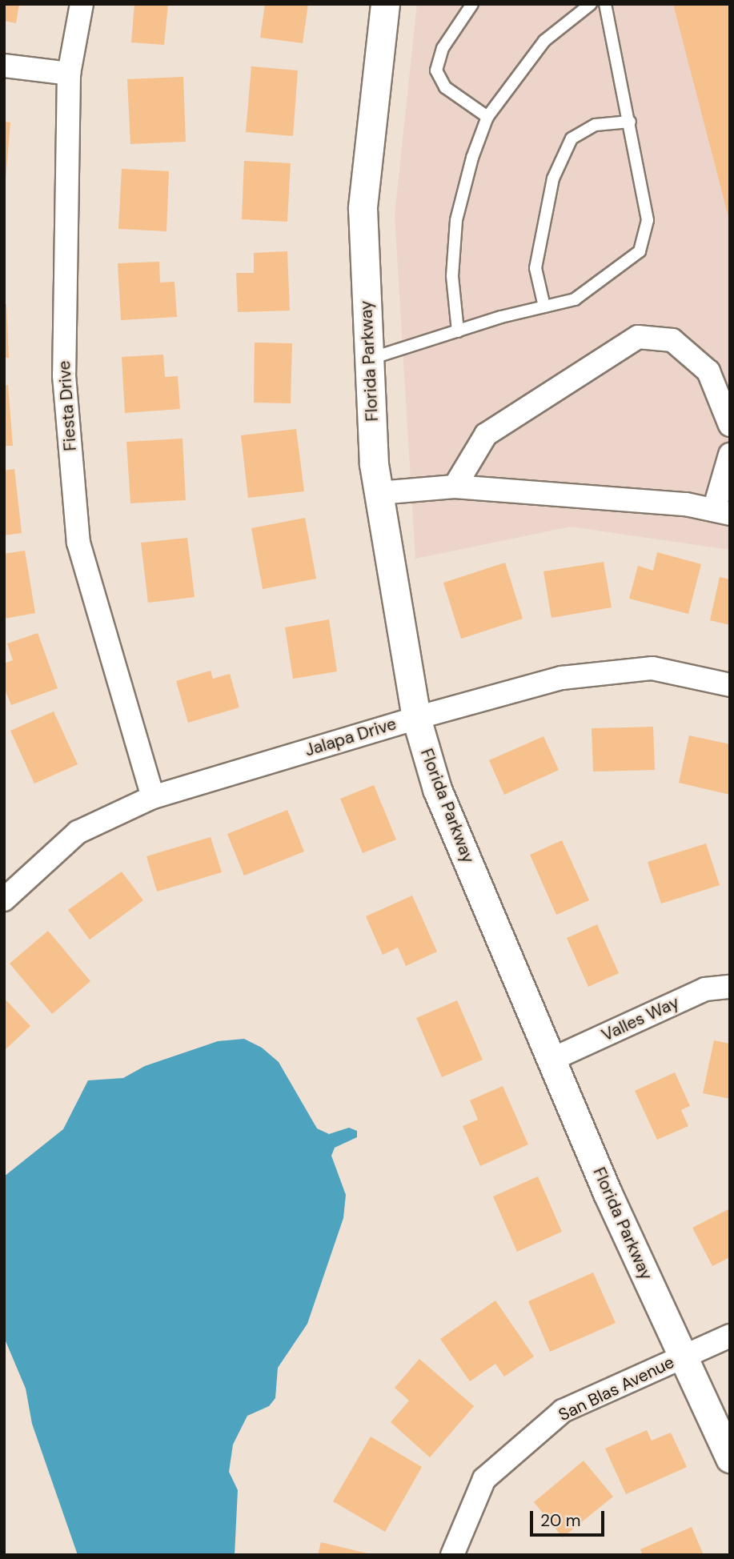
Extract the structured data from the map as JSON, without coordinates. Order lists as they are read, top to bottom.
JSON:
{
  "streets": {
    "street": [
      "Florida Parkway",
      "Fiesta Drive",
      "Jalapa Drive",
      "Valles Way",
      "San Blas Avenue"
    ]
  },
  "crossings": [
    ["Florida Parkway", "Jalapa Drive"],
    ["Florida Parkway", "Valles Way"],
    ["Florida Parkway", "San Blas Avenue"],
    ["Fiesta Drive", "Jalapa Drive"]
  ],
  "scale_bar": "20 m"
}
